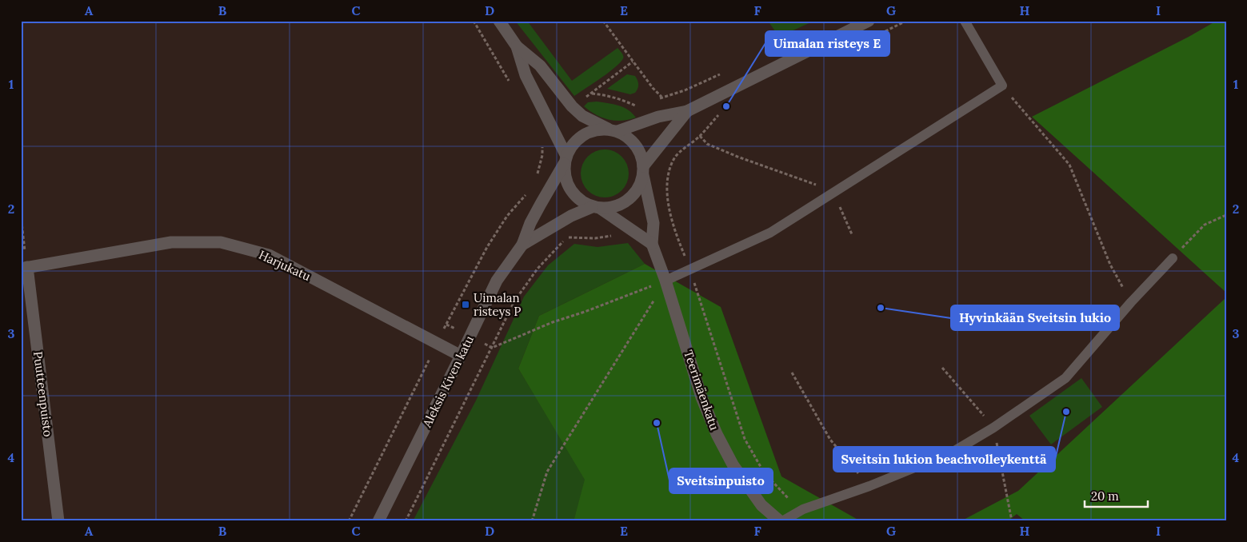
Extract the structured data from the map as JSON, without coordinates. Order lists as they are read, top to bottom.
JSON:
{
  "streets": {
    "street": [
      "Harjukatu",
      "Aleksis Kiven katu",
      "Teerimäenkatu",
      "Puutteenpuisto"
    ]
  },
  "crossings": [
    ["Harjukatu", "Aleksis Kiven katu"],
    ["Harjukatu", "Puutteenpuisto"],
    ["Aleksis Kiven katu", "Teerimäenkatu"]
  ],
  "places": {
    "other": [
      "Uimalan risteys E",
      "Hyvinkään Sveitsin lukio",
      "Sveitsin lukion beachvolleykenttä",
      "Sveitsinpuisto"
    ],
    "transit": ["Uimalan risteys P"]
  },
  "scale_bar": "20 m",
  "grid": {
    "columns": [
      "A",
      "B",
      "C",
      "D",
      "E",
      "F",
      "G",
      "H",
      "I"
    ],
    "rows": [
      "1",
      "2",
      "3",
      "4"
    ]
  }
}
